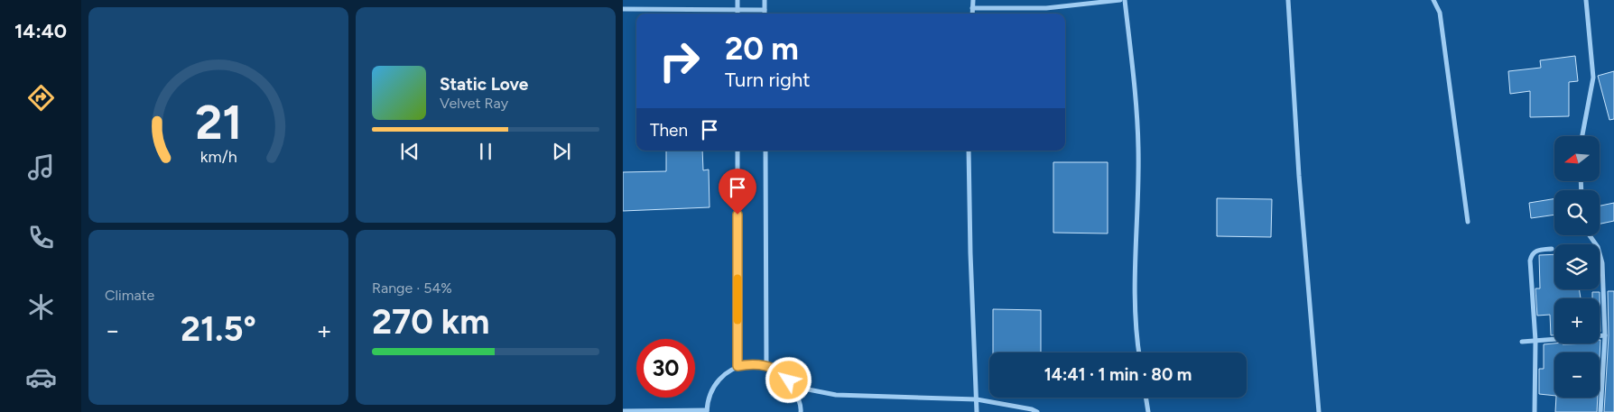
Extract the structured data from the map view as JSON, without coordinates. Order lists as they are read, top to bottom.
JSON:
{
  "north": "left",
  "page": {
    "tabs": "14:40",
    "turn": ["20 m", "Turn right"],
    "song": ["Static Love", "Velvet Ray"],
    "then": "Then",
    "map_buttons": ["+", "−"],
    "tile": [
      "Climate",
      ["Range · 54%", "270 km"]
    ],
    "heat": ["−", "21.5°", "+"],
    "limit": "30",
    "trip": "14:41 · 1 min · 80 m",
    "gauge": ["21", "km/h"]
  }
}
